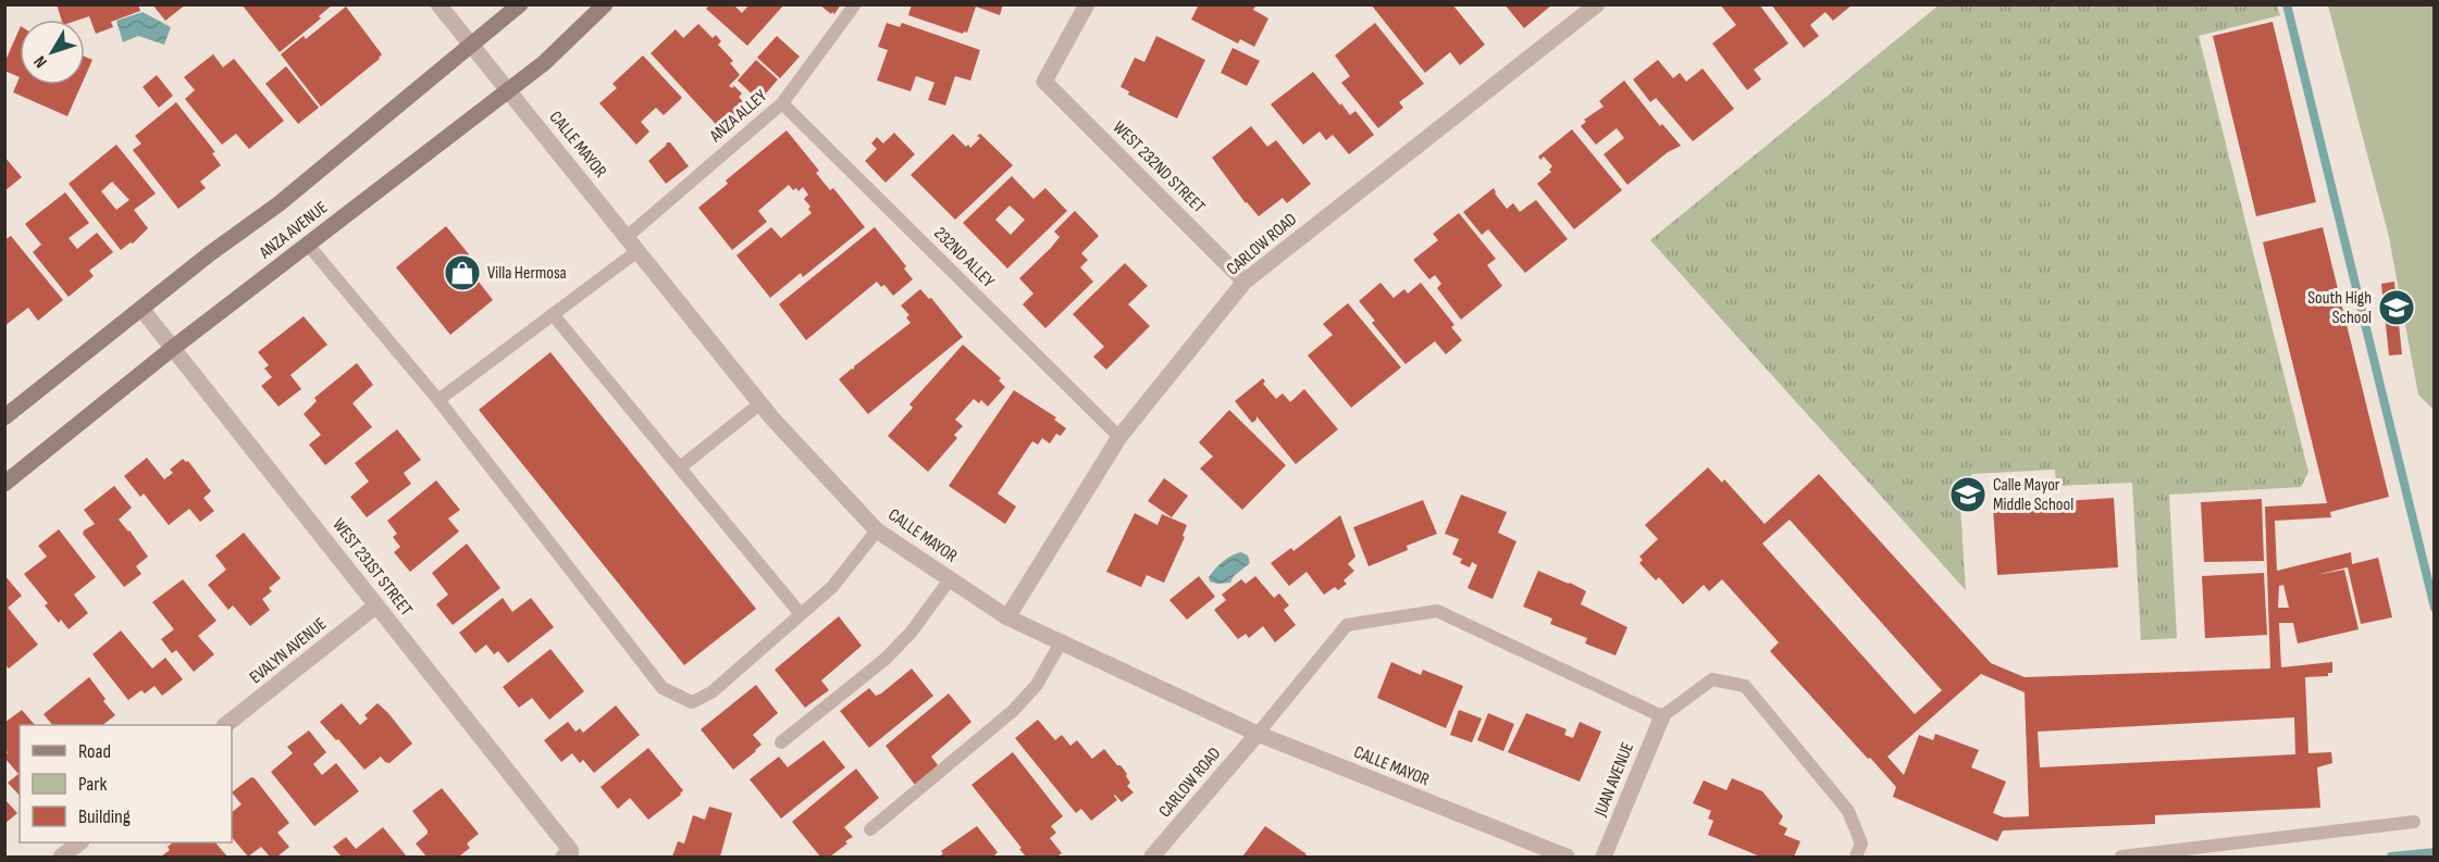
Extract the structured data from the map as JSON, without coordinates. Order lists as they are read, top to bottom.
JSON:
{
  "streets": {
    "main road": ["ANZA AVENUE"],
    "street": [
      "CALLE MAYOR",
      "WEST 232ND STREET",
      "CARLOW ROAD",
      "WEST 231ST STREET",
      "EVALYN AVENUE",
      "JUAN AVENUE"
    ],
    "lane": ["ANZA ALLEY", "232ND ALLEY"]
  },
  "crossings": [
    ["ANZA ALLEY", "CALLE MAYOR"],
    ["ANZA ALLEY", "232ND ALLEY"],
    ["CALLE MAYOR", "ANZA AVENUE"],
    ["CALLE MAYOR", "CARLOW ROAD"],
    ["WEST 232ND STREET", "CARLOW ROAD"],
    ["ANZA AVENUE", "WEST 231ST STREET"],
    ["CARLOW ROAD", "232ND ALLEY"],
    ["WEST 231ST STREET", "EVALYN AVENUE"]
  ],
  "places": {
    "shop": ["Villa Hermosa"],
    "school or university": ["South High School", "Calle Mayor Middle School"]
  },
  "legend": ["Road", "Park", "Building"],
  "north": "bottom left"
}
